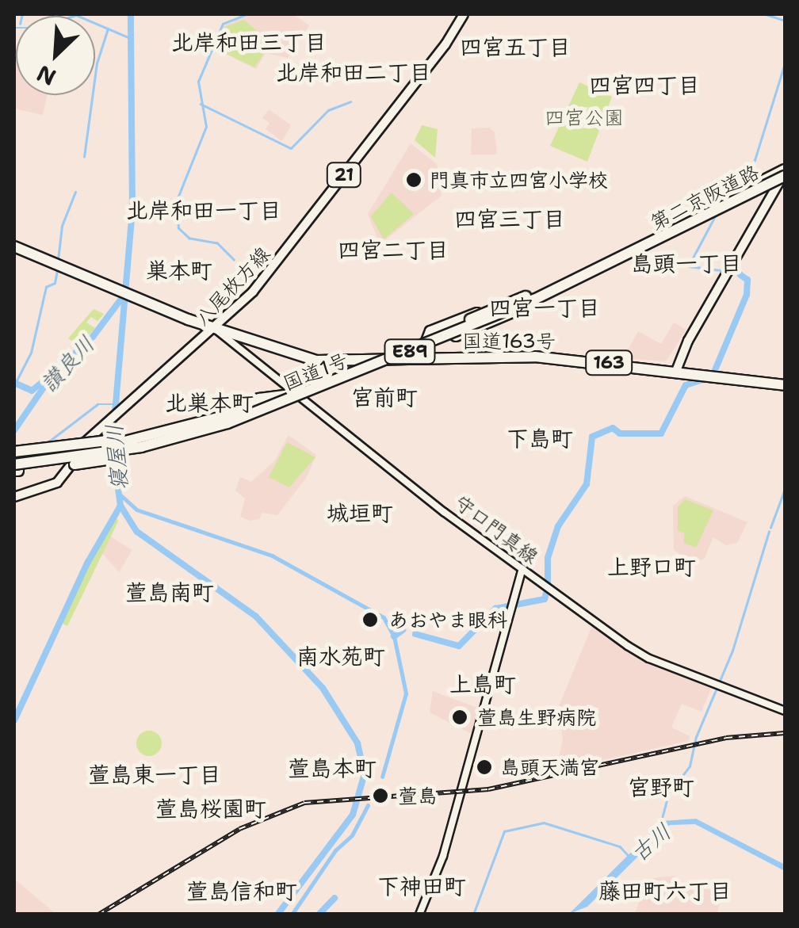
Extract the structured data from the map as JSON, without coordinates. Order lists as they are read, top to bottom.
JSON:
{
  "streets": {
    "highway": [
      "第二京阪道路",
      "国道163号",
      "E89",
      "163",
      "国道1号"
    ],
    "main road": ["21", "八尾枚方線", "守口門真線"]
  },
  "crossings": [
    ["第二京阪道路", "国道1号"],
    ["八尾枚方線", "国道163号"],
    ["八尾枚方線", "国道1号"],
    ["国道163号", "守口門真線"]
  ],
  "districts": [
    "北岸和田三丁目",
    "四宮五丁目",
    "北岸和田二丁目",
    "四宮四丁目",
    "北岸和田一丁目",
    "四宮三丁目",
    "四宮二丁目",
    "島頭一丁目",
    "巣本町",
    "四宮一丁目",
    "宮前町",
    "北巣本町",
    "下島町",
    "城垣町",
    "上野口町",
    "萱島南町",
    "南水苑町",
    "上島町",
    "萱島本町",
    "萱島東一丁目",
    "宮野町",
    "萱島桜園町",
    "下神田町",
    "萱島信和町",
    "藤田町六丁目"
  ],
  "water": ["讃良川", "寝屋川", "古川"],
  "parks": ["四宮公園"],
  "places": [
    "門真市立四宮小学校",
    "あおやま眼科",
    "萱島生野病院",
    "島頭天満宮",
    "萱島"
  ],
  "north": "bottom left"
}
